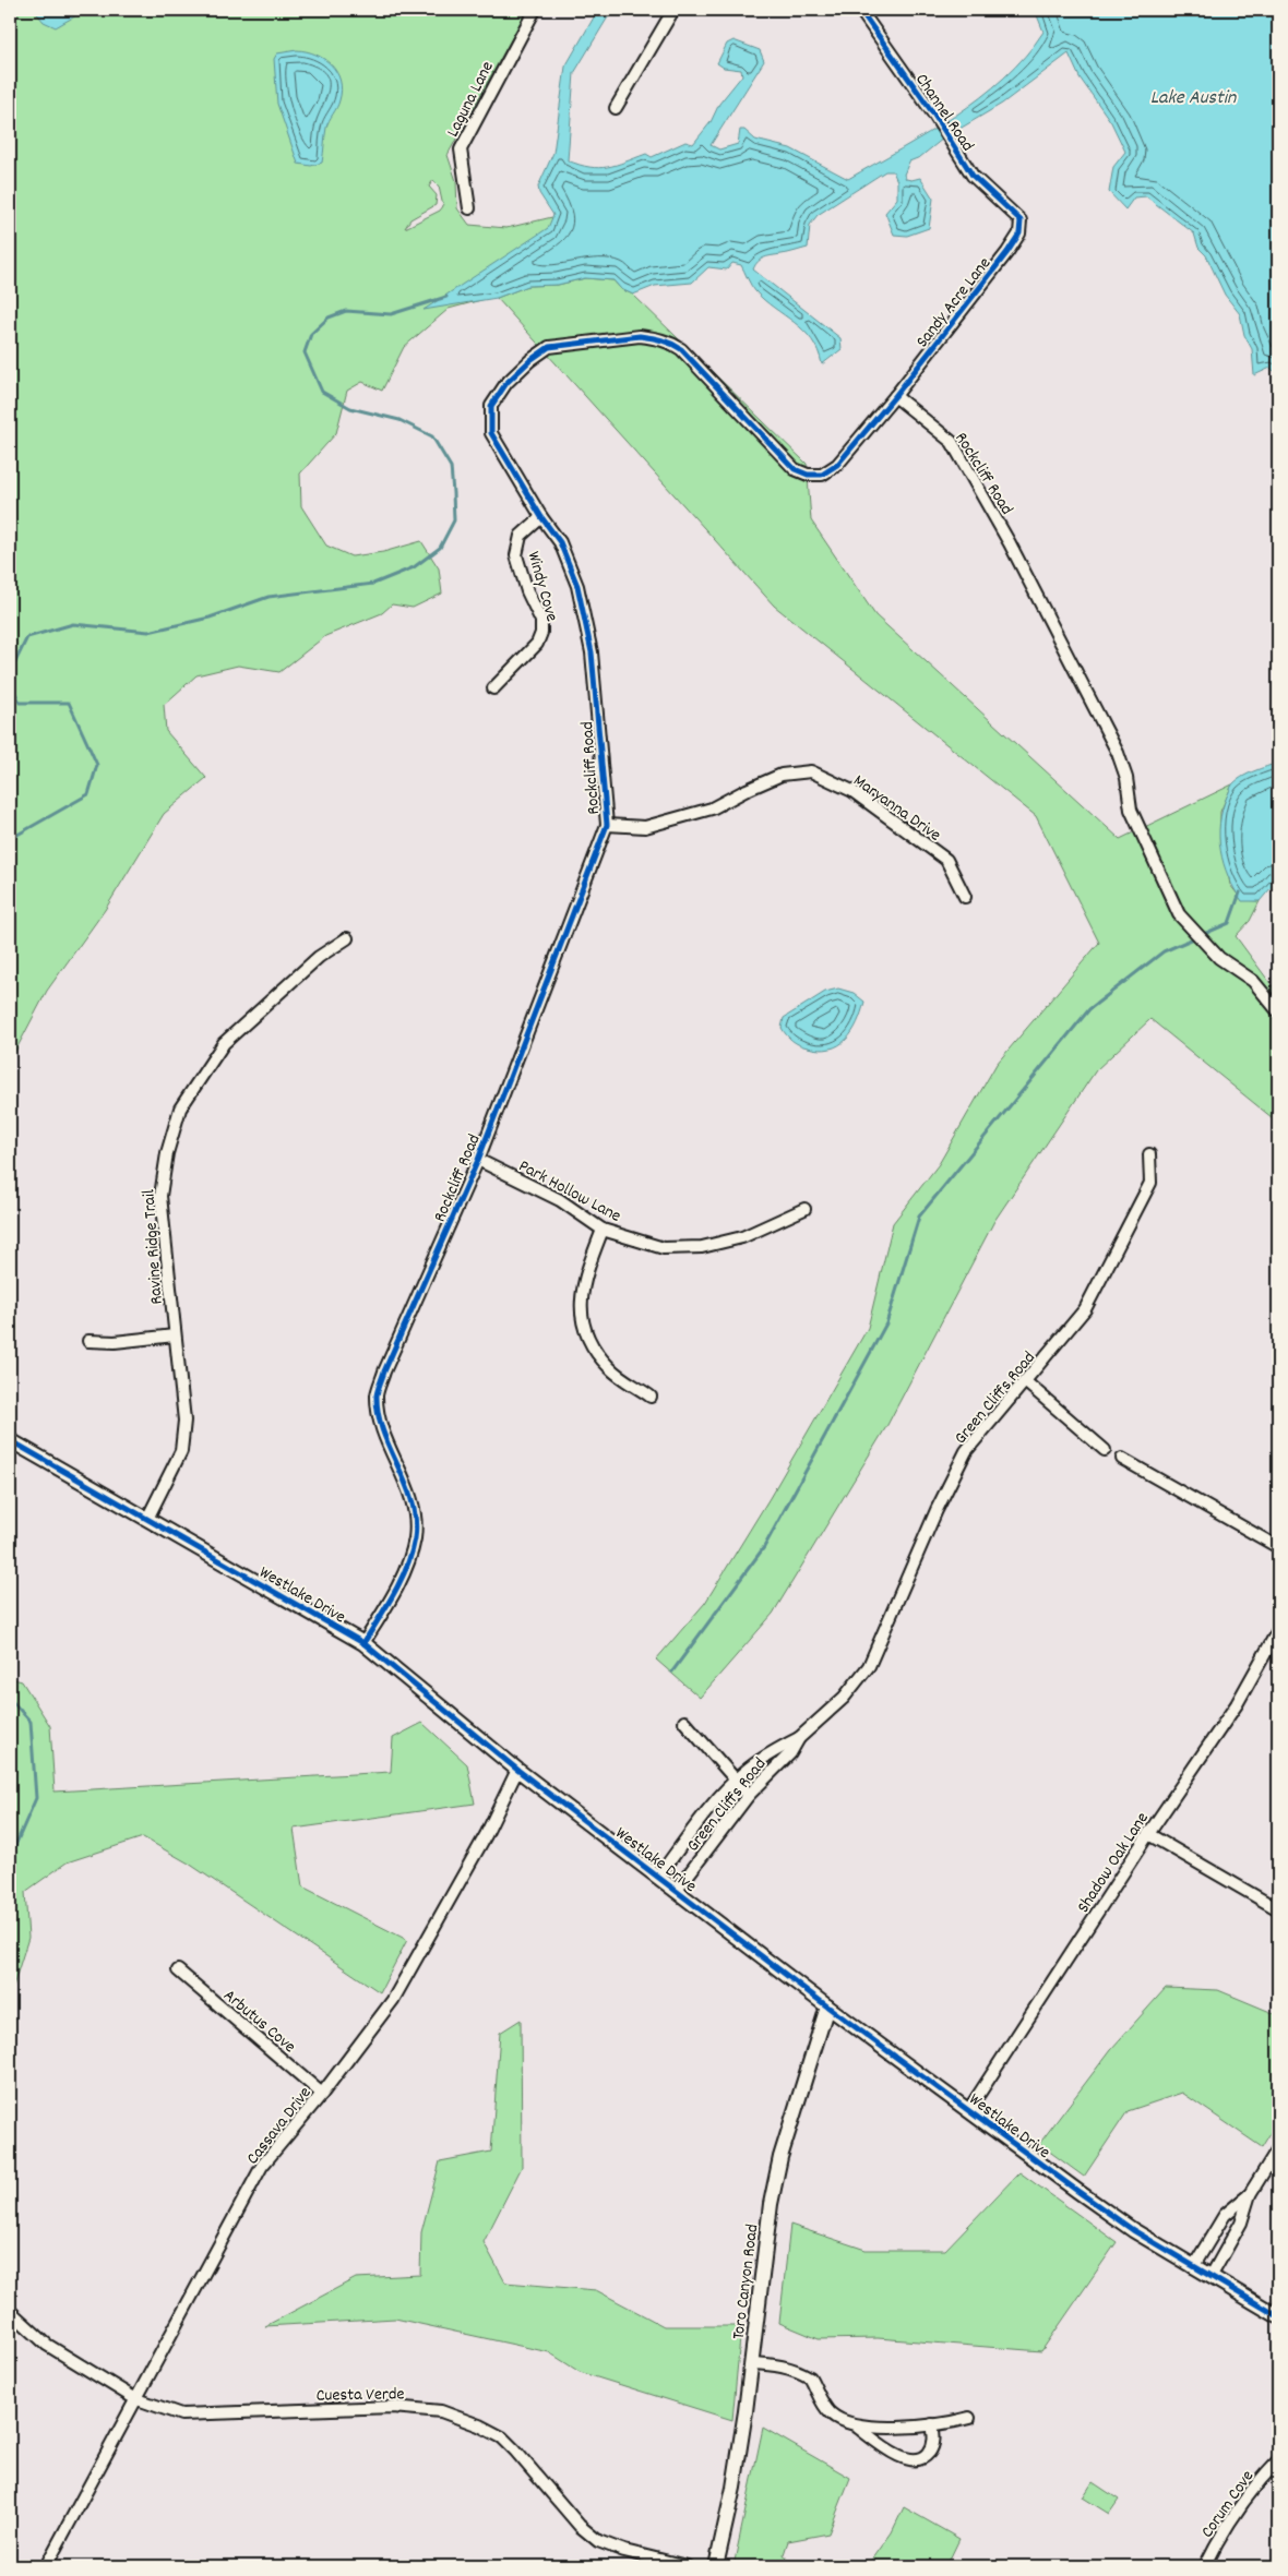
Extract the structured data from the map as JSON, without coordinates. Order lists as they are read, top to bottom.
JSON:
{
  "streets": {
    "street": [
      "Laguna Lane",
      "Channel Road",
      "Sandy Acre Lane",
      "Rockcliff Road",
      "Windy Cove",
      "Maryanna Drive",
      "Park Hollow Lane",
      "Ravine Ridge Trail",
      "Green Cliffs Road",
      "Westlake Drive",
      "Shadow Oak Lane",
      "Arbutus Cove",
      "Cassava Drive",
      "Toro Canyon Road",
      "Cuesta Verde",
      "Corum Cove"
    ]
  },
  "crossings": [
    ["Channel Road", "Sandy Acre Lane"],
    ["Sandy Acre Lane", "Rockcliff Road"],
    ["Rockcliff Road", "Windy Cove"],
    ["Rockcliff Road", "Maryanna Drive"],
    ["Rockcliff Road", "Park Hollow Lane"],
    ["Rockcliff Road", "Westlake Drive"],
    ["Ravine Ridge Trail", "Westlake Drive"],
    ["Green Cliffs Road", "Westlake Drive"],
    ["Westlake Drive", "Shadow Oak Lane"],
    ["Westlake Drive", "Cassava Drive"],
    ["Westlake Drive", "Toro Canyon Road"],
    ["Arbutus Cove", "Cassava Drive"],
    ["Cassava Drive", "Cuesta Verde"]
  ],
  "water": ["Lake Austin"]
}
